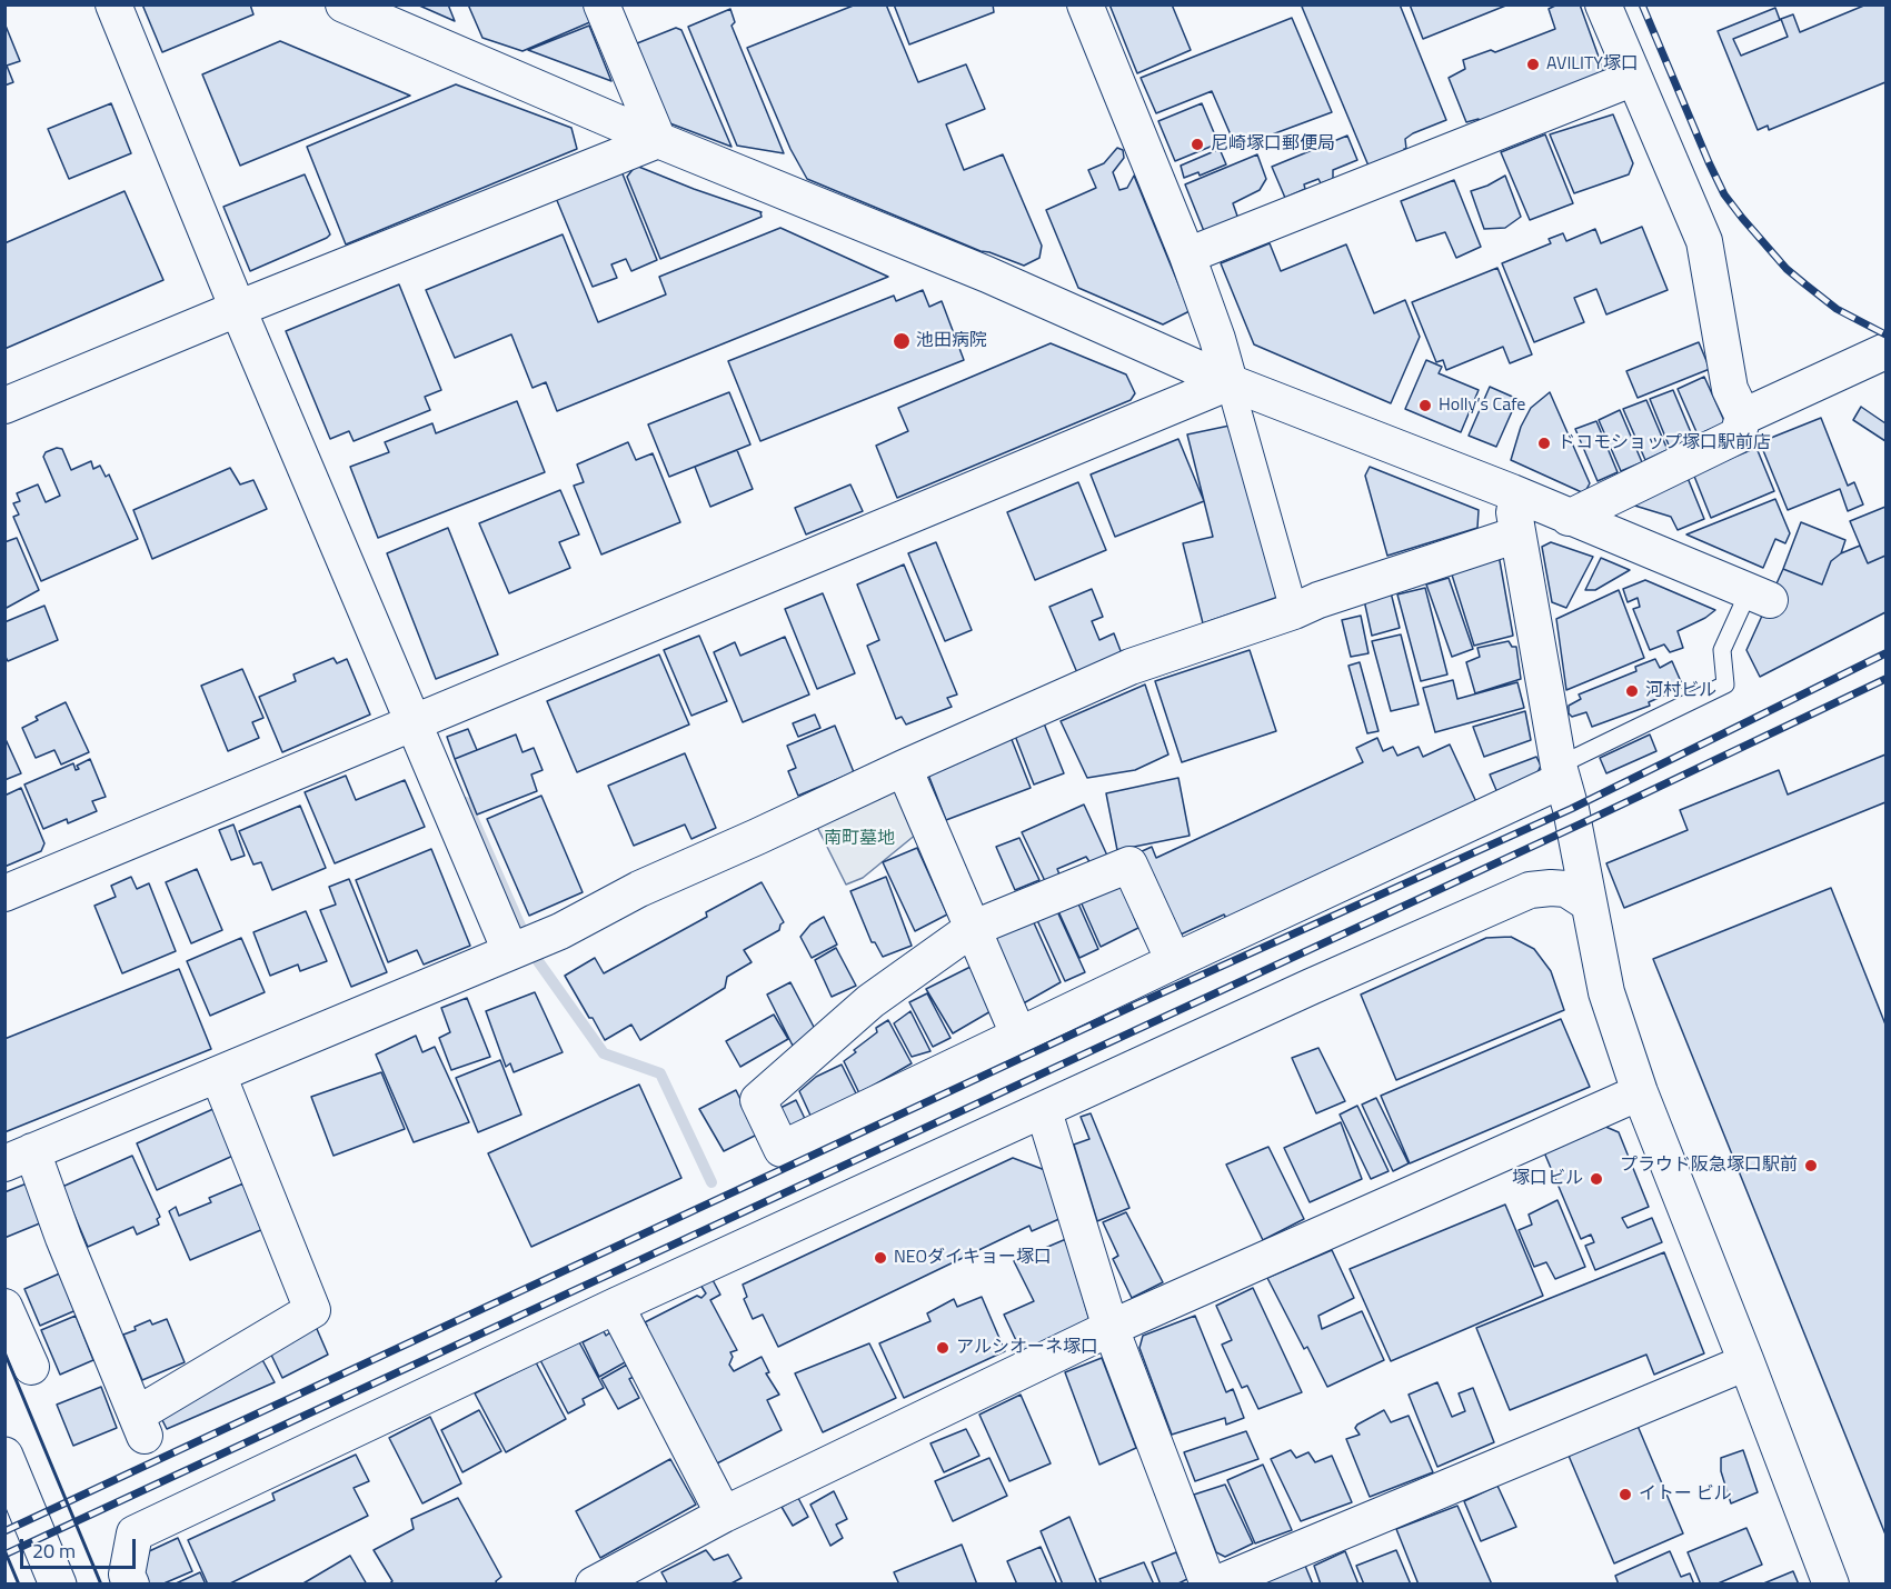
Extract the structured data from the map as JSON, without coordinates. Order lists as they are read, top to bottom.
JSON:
{
  "parks": ["南町墓地"],
  "places": [
    "AVILITY塚口",
    "尼崎塚口郵便局",
    "池田病院",
    "Holly’s Cafe",
    "ドコモショップ塚口駅前店",
    "河村ビル",
    "プラウド阪急塚口駅前",
    "塚口ビル",
    "NEOダイキョー塚口",
    "アルシオーネ塚口",
    "イトー ビル"
  ],
  "scale_bar": "20 m"
}
